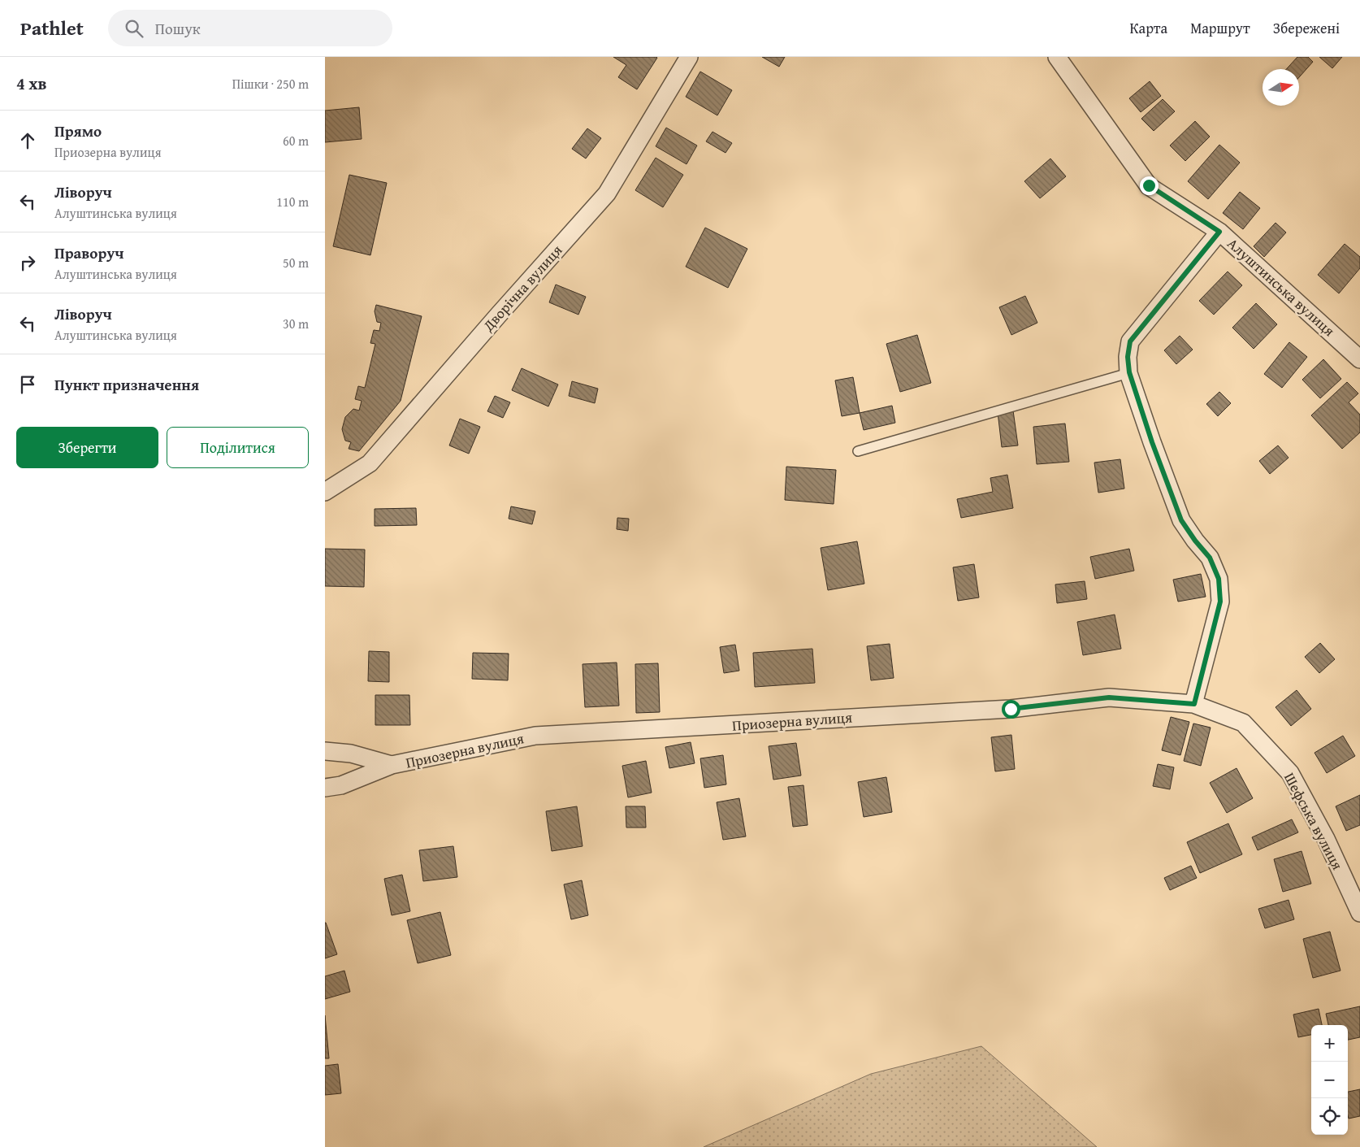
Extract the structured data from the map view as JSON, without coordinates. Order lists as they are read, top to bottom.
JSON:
{
  "streets": {
    "street": [
      "Алуштинська вулиця",
      "Дворічна вулиця",
      "Приозерна вулиця",
      "Шефська вулиця"
    ]
  },
  "crossings": [
    ["Алуштинська вулиця", "Приозерна вулиця"],
    ["Алуштинська вулиця", "Шефська вулиця"],
    ["Приозерна вулиця", "Шефська вулиця"]
  ],
  "north": "right",
  "page": {
    "header": "Pathlet",
    "search": "Пошук",
    "nav": ["Карта", "Маршрут", "Збережені"],
    "heading": ["4 хв", "Пішки · 250 m"],
    "list": [
      ["Прямо", "Приозерна вулиця", "60 m"],
      ["Ліворуч", "Алуштинська вулиця", "110 m"],
      ["Праворуч", "Алуштинська вулиця", "50 m"],
      ["Ліворуч", "Алуштинська вулиця", "30 m"],
      "Пункт призначення"
    ],
    "buttons": ["Зберегти", "Поділитися"],
    "map_buttons": ["+", "−"]
  }
}
